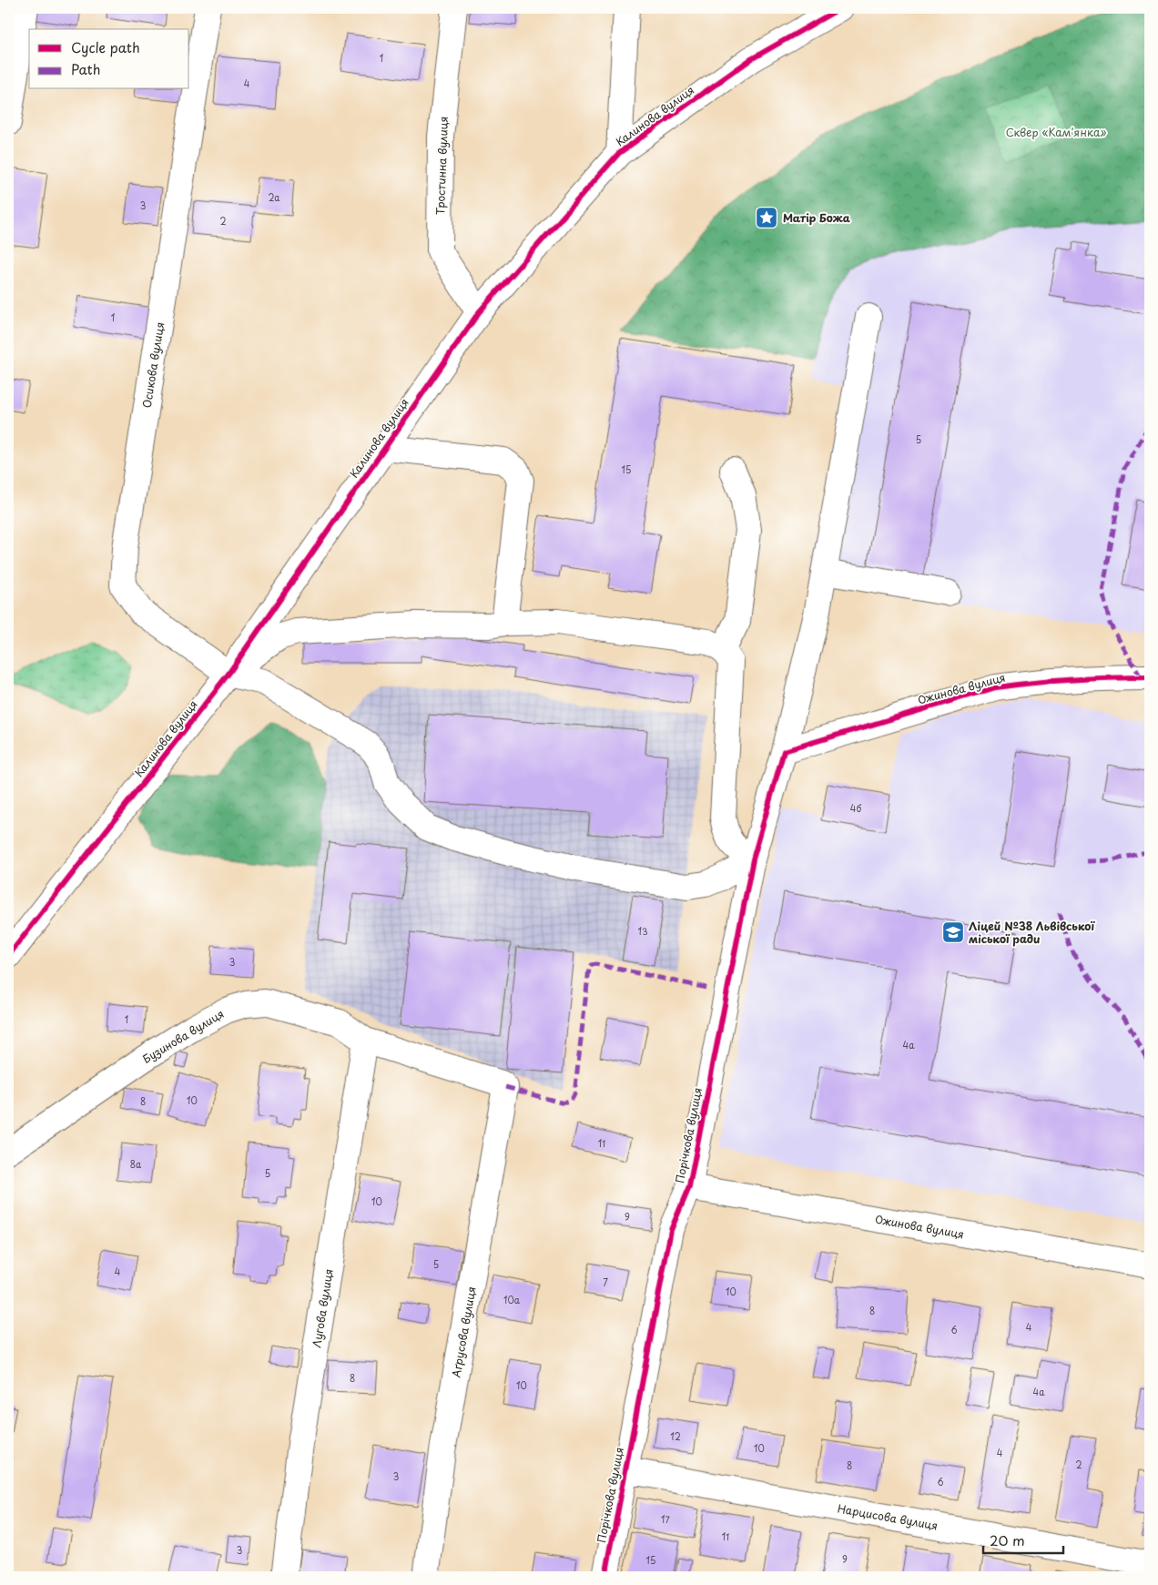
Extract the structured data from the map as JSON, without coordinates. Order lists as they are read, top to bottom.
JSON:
{
  "streets": {
    "street": [
      "Калинова вулиця",
      "Тростинна вулиця",
      "Осикова вулиця",
      "Ожинова вулиця",
      "Бузинова вулиця",
      "Порічкова вулиця",
      "Лугова вулиця",
      "Аґрусова вулиця",
      "Нарцисова вулиця"
    ]
  },
  "crossings": [
    ["Калинова вулиця", "Тростинна вулиця"],
    ["Калинова вулиця", "Осикова вулиця"],
    ["Ожинова вулиця", "Порічкова вулиця"],
    ["Бузинова вулиця", "Лугова вулиця"],
    ["Бузинова вулиця", "Аґрусова вулиця"],
    ["Порічкова вулиця", "Нарцисова вулиця"]
  ],
  "parks": ["Сквер «Кам'янка»"],
  "places": {
    "place": ["Матір Божа"],
    "school or university": ["Ліцей №38 Львівської міської ради"]
  },
  "house_numbers": [
    "1",
    "4",
    "2а",
    "3",
    "2",
    "1",
    "5",
    "15",
    "4б",
    "13",
    "3",
    "1",
    "4а",
    "10",
    "8",
    "11",
    "8а",
    "5",
    "10",
    "9",
    "5",
    "4",
    "7",
    "10",
    "10а",
    "8",
    "4",
    "6",
    "8",
    "10",
    "4а",
    "12",
    "10",
    "4",
    "2",
    "8",
    "3",
    "6",
    "17",
    "11",
    "3",
    "9",
    "15"
  ],
  "legend": ["Cycle path", "Path"],
  "scale_bar": "20 m"
}
